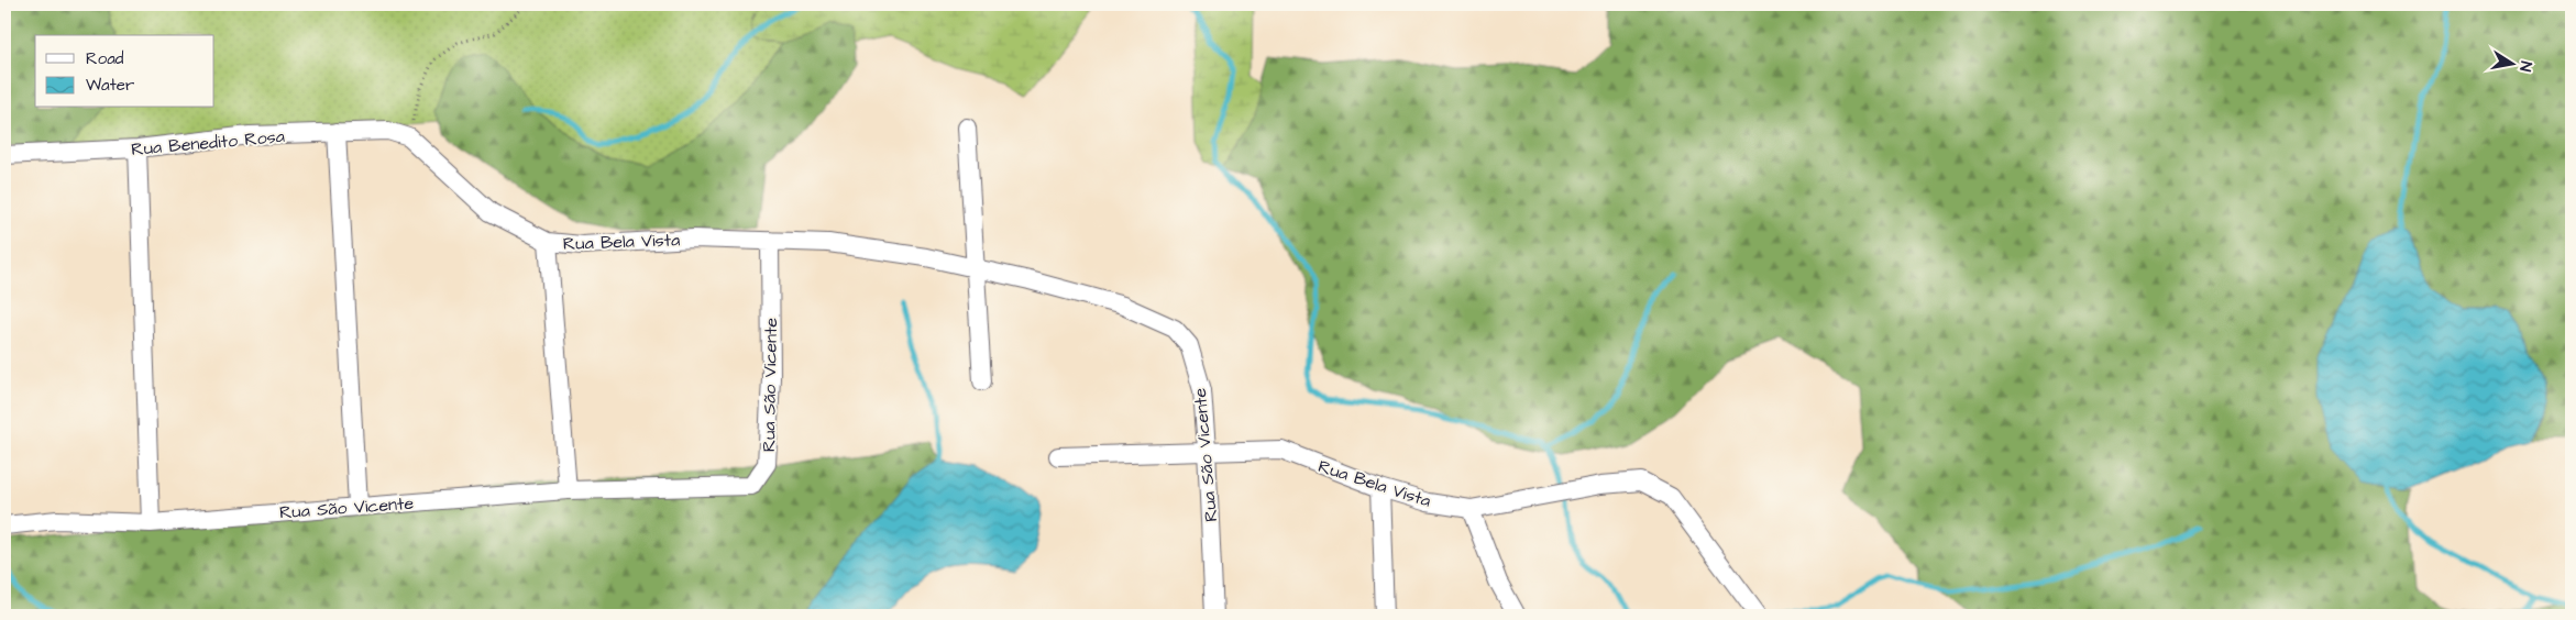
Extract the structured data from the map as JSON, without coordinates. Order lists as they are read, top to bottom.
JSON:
{
  "streets": {
    "street": ["Rua Benedito Rosa", "Rua Bela Vista", "Rua São Vicente"]
  },
  "crossings": [
    ["Rua Benedito Rosa", "Rua Bela Vista"],
    ["Rua Bela Vista", "Rua São Vicente"]
  ],
  "legend": ["Road", "Water"],
  "north": "right"
}
